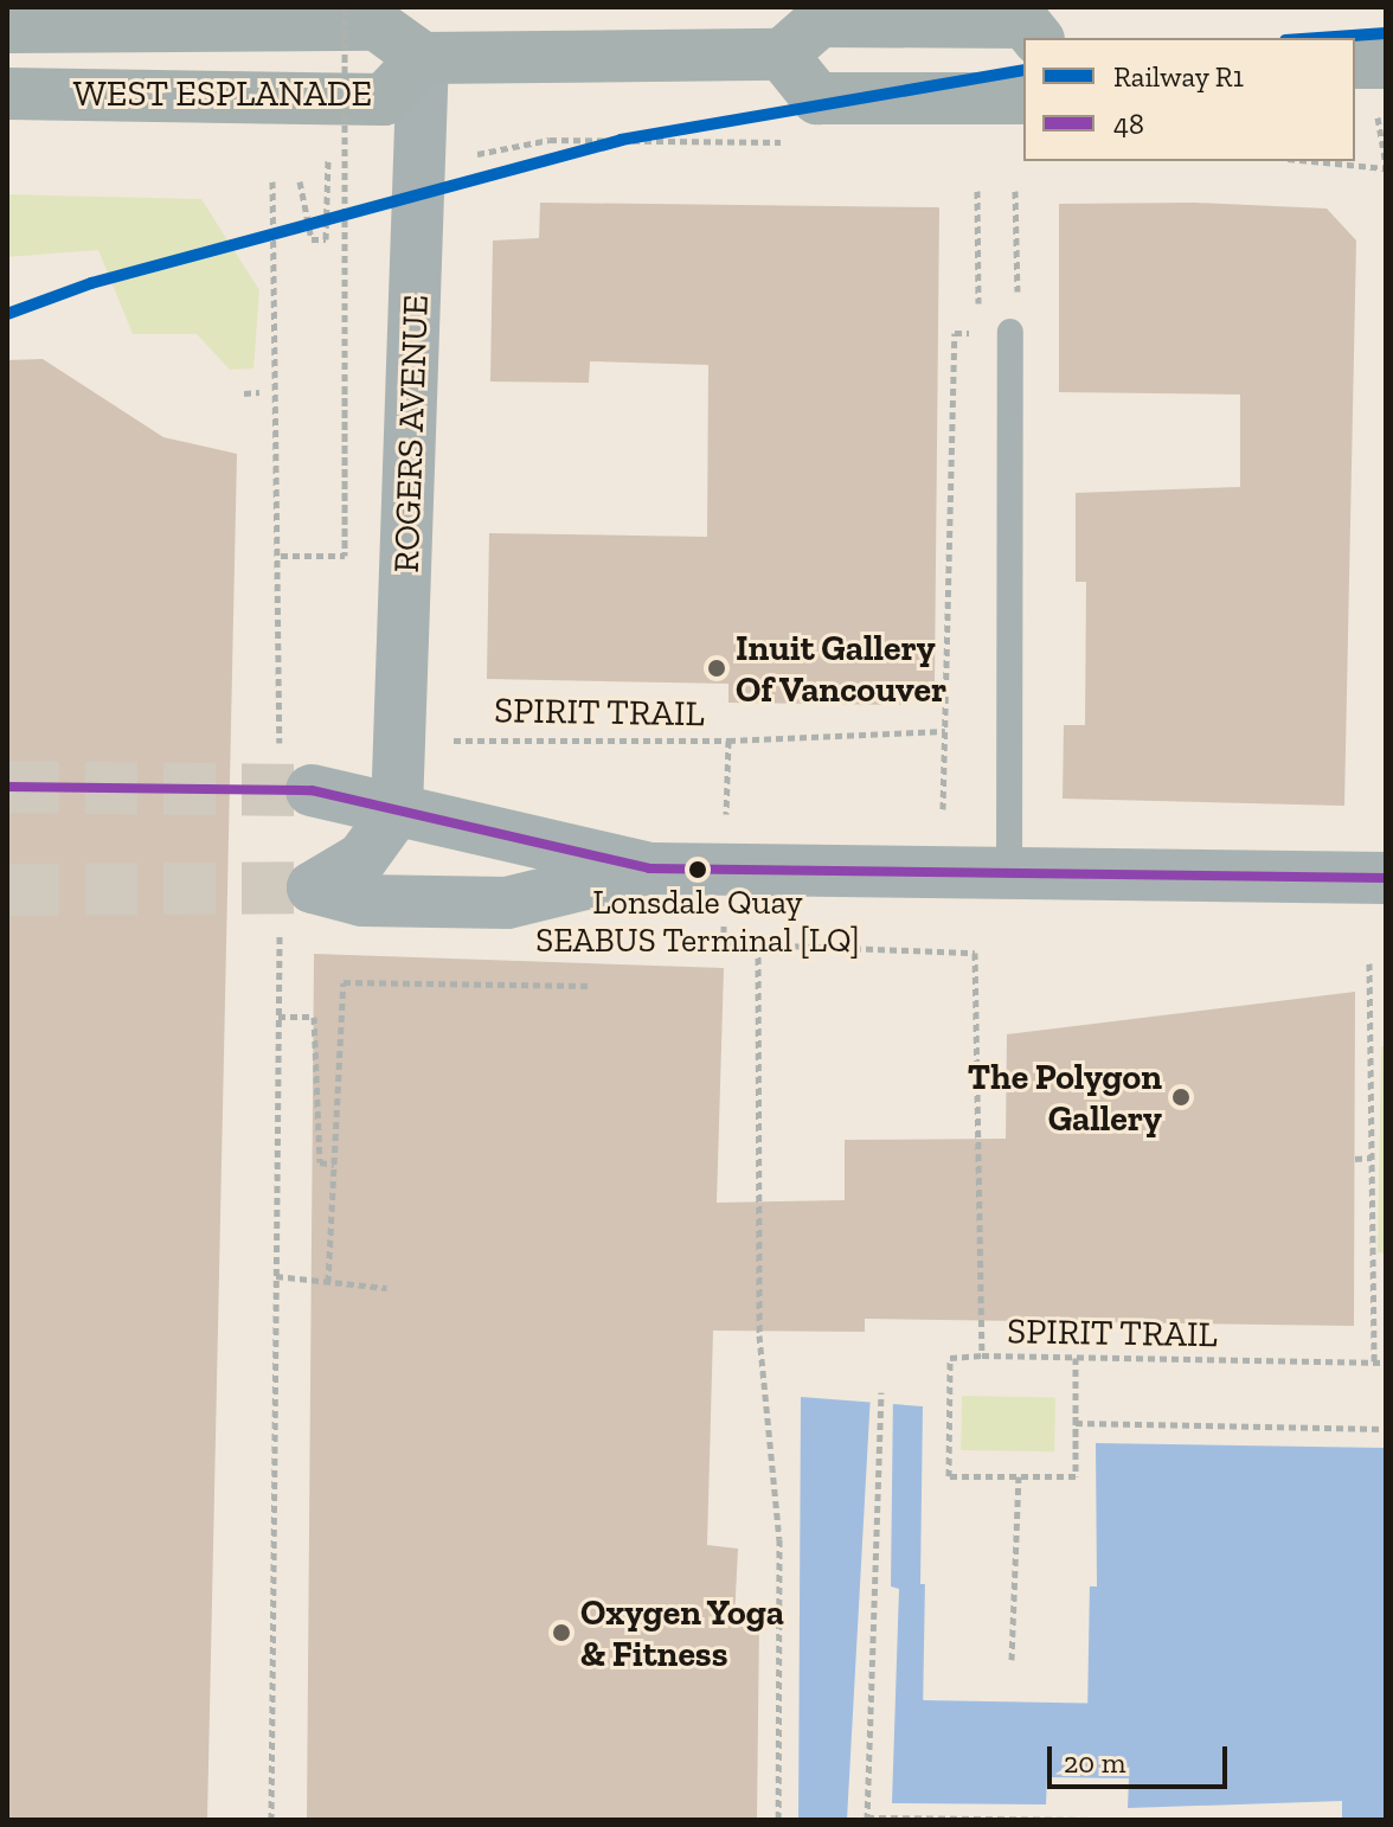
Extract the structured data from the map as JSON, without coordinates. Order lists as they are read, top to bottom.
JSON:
{
  "streets": {
    "main road": ["WEST ESPLANADE"],
    "street": ["ROGERS AVENUE"],
    "path": ["SPIRIT TRAIL"]
  },
  "crossings": [
    ["WEST ESPLANADE", "ROGERS AVENUE"]
  ],
  "places": [
    "Inuit Gallery Of Vancouver",
    "Lonsdale Quay SEABUS Terminal [LQ]",
    "The Polygon Gallery",
    "Oxygen Yoga & Fitness"
  ],
  "lines": ["rail line R1", "transit line 48"],
  "legend": ["Railway R1", "48"],
  "scale_bar": "20 m"
}
